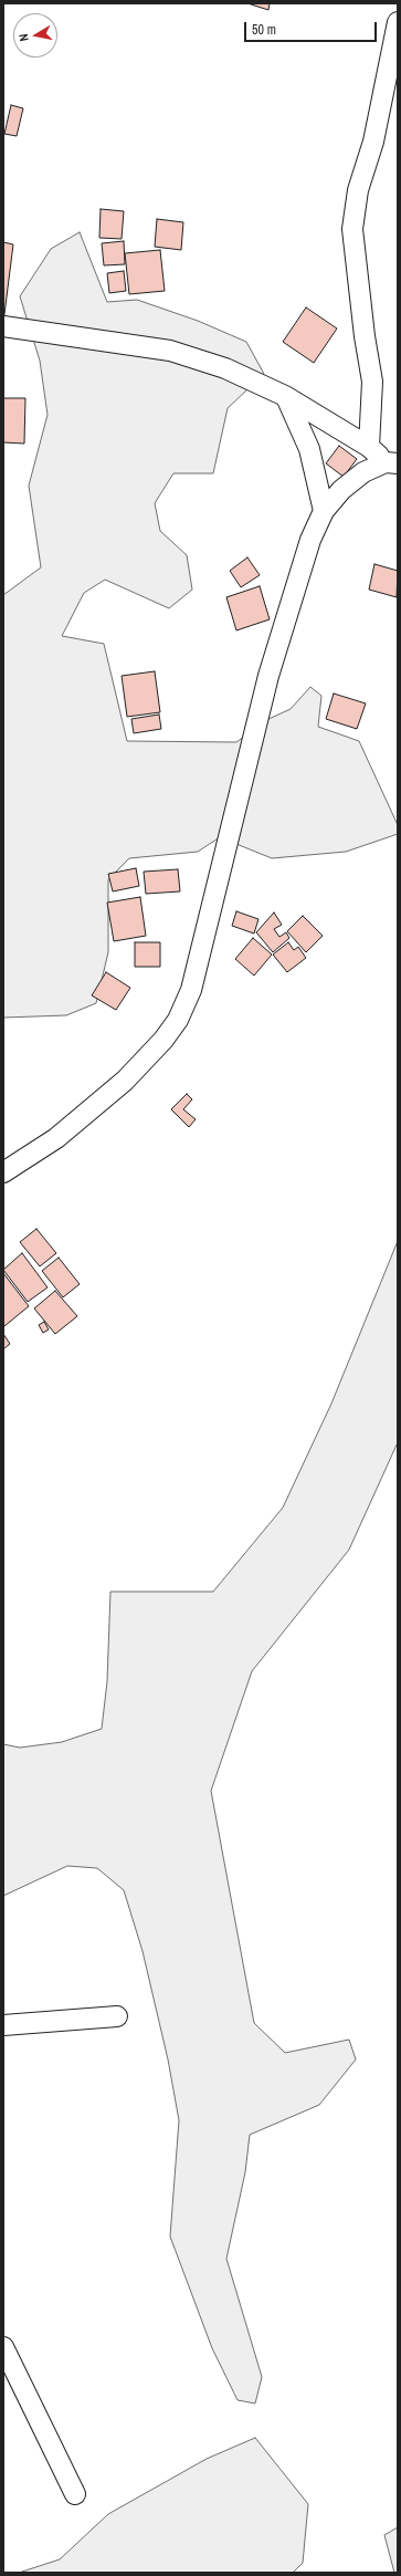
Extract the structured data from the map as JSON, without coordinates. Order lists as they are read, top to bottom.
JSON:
{
  "scale_bar": "50 m",
  "north": "left"
}
